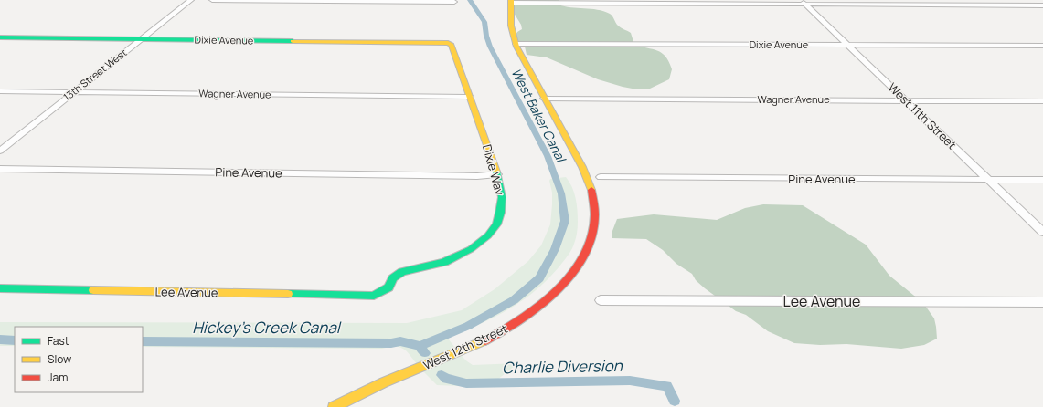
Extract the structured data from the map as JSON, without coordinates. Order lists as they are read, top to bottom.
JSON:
{
  "streets": {
    "street": [
      "Dixie Avenue",
      "13th Street West",
      "Wagner Avenue",
      "West 11th Street",
      "Dixie Way",
      "Pine Avenue",
      "Lee Avenue",
      "West 12th Street"
    ]
  },
  "crossings": [
    ["Dixie Avenue", "13th Street West"],
    ["Dixie Avenue", "West 11th Street"],
    ["Dixie Avenue", "Dixie Way"],
    ["Dixie Avenue", "West 12th Street"],
    ["13th Street West", "Wagner Avenue"],
    ["Wagner Avenue", "West 11th Street"],
    ["Wagner Avenue", "Dixie Way"],
    ["Wagner Avenue", "West 12th Street"],
    ["West 11th Street", "Pine Avenue"],
    ["Dixie Way", "Pine Avenue"],
    ["Dixie Way", "Lee Avenue"]
  ],
  "water": ["West Baker Canal", "Hickey's Creek Canal", "Charlie Diversion"],
  "legend": ["Fast", "Slow", "Jam"]
}
